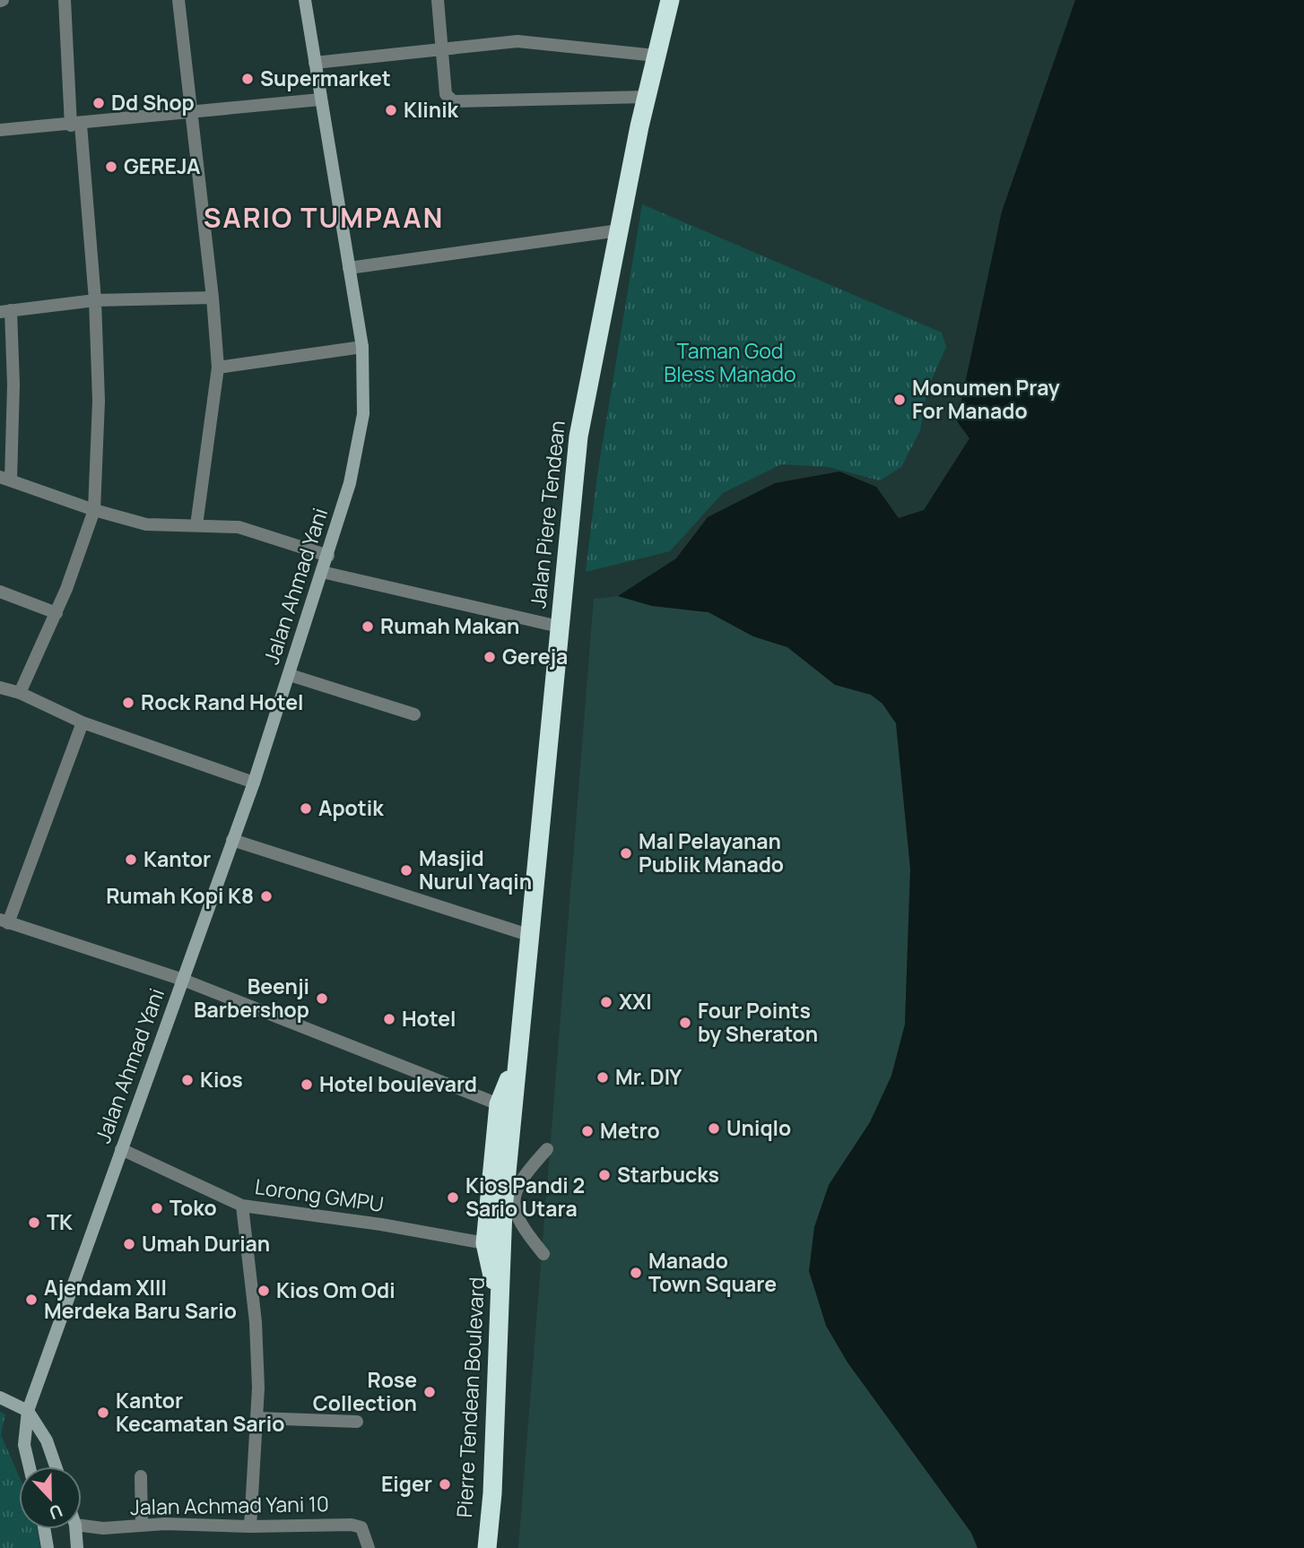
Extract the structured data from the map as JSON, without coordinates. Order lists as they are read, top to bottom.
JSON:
{
  "streets": {
    "highway": ["Jalan Piere Tendean", "Pierre Tendean Boulevard"],
    "main road": ["Jalan Ahmad Yani"],
    "street": ["Lorong GMPU", "Jalan Achmad Yani 10"]
  },
  "crossings": [
    ["Jalan Piere Tendean", "Lorong GMPU"],
    ["Jalan Piere Tendean", "Pierre Tendean Boulevard"],
    ["Jalan Ahmad Yani", "Lorong GMPU"],
    ["Lorong GMPU", "Pierre Tendean Boulevard"]
  ],
  "districts": ["SARIO TUMPAAN"],
  "parks": ["Taman God Bless Manado"],
  "places": [
    "Supermarket",
    "Dd Shop",
    "Klinik",
    "GEREJA",
    "Monumen Pray For Manado",
    "Rumah Makan",
    "Gereja",
    "Rock Rand Hotel",
    "Apotik",
    "Mal Pelayanan Publik Manado",
    "Kantor",
    "Masjid Nurul Yaqin",
    "Rumah Kopi K8",
    "Beenji Barbershop",
    "XXI",
    "Hotel",
    "Four Points by Sheraton",
    "Mr. DIY",
    "Kios",
    "Hotel boulevard",
    "Uniqlo",
    "Metro",
    "Starbucks",
    "Kios Pandi 2 Sario Utara",
    "Toko",
    "TK",
    "Umah Durian",
    "Manado Town Square",
    "Kios Om Odi",
    "Ajendam XIII Merdeka Baru Sario",
    "Rose Collection",
    "Kantor Kecamatan Sario",
    "Eiger"
  ],
  "north": "bottom"
}
